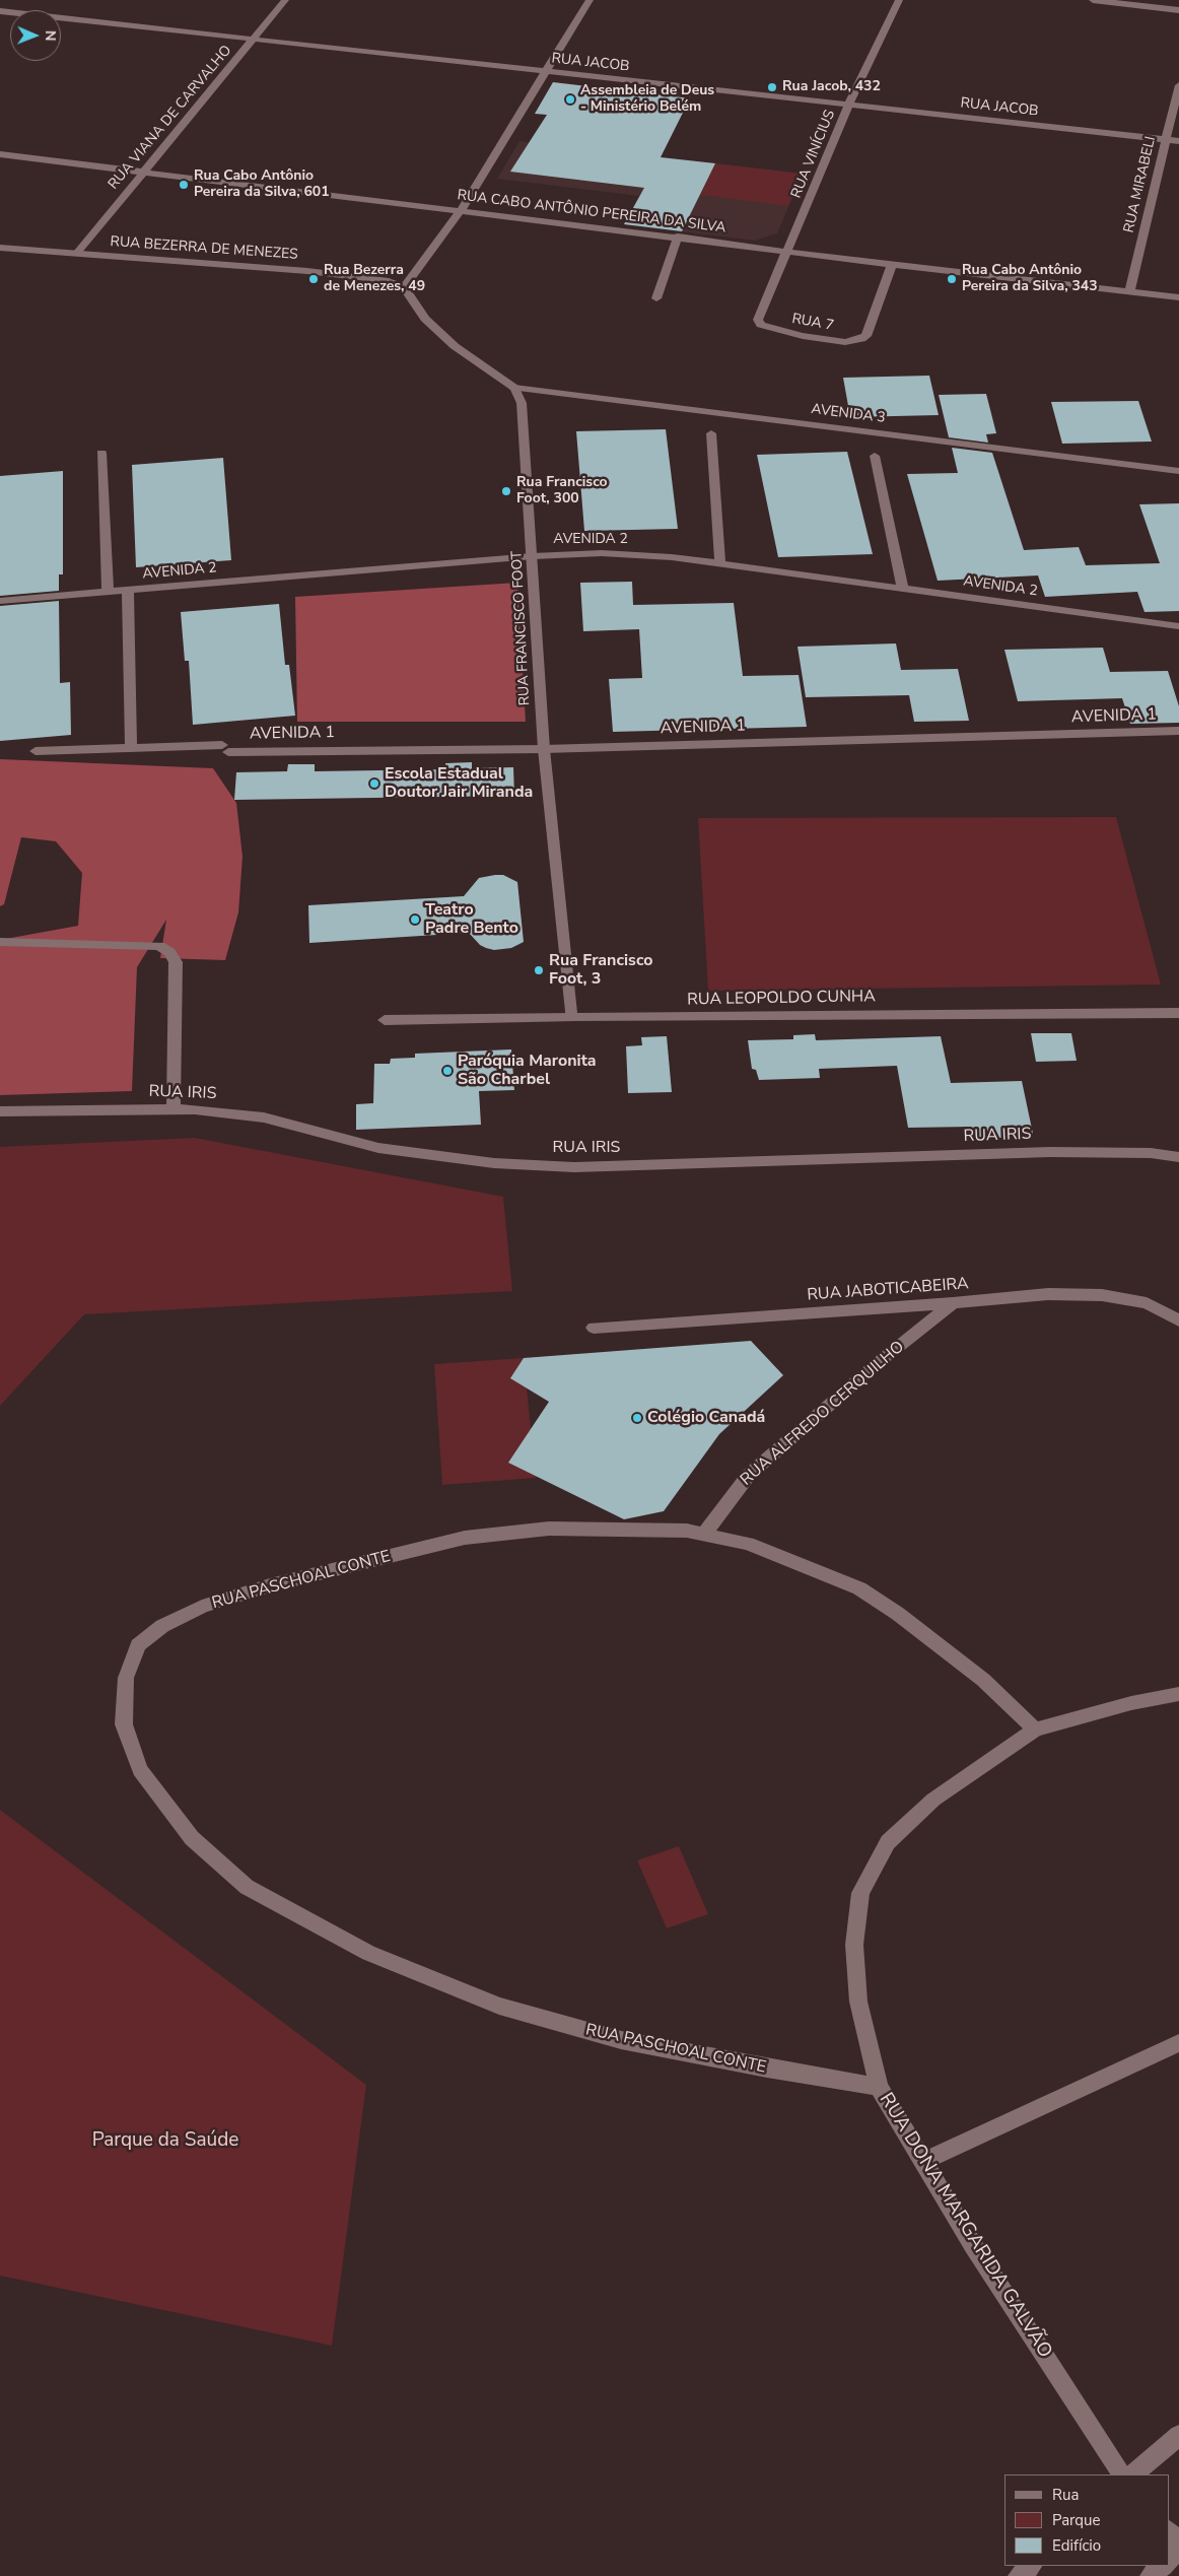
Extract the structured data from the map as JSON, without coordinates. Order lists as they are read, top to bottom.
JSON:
{
  "streets": {
    "street": [
      "RUA JACOB",
      "RUA VIANA DE CARVALHO",
      "RUA VINÍCIUS",
      "RUA MIRABELI",
      "RUA CABO ANTÔNIO PEREIRA DA SILVA",
      "RUA BEZERRA DE MENEZES",
      "RUA 7",
      "AVENIDA 3",
      "AVENIDA 2",
      "RUA FRANCISCO FOOT",
      "AVENIDA 1",
      "RUA LEOPOLDO CUNHA",
      "RUA IRIS",
      "RUA JABOTICABEIRA",
      "RUA ALFREDO CERQUILHO",
      "RUA PASCHOAL CONTE",
      "RUA DONA MARGARIDA GALVÃO"
    ]
  },
  "crossings": [
    ["RUA JACOB", "RUA VIANA DE CARVALHO"],
    ["RUA JACOB", "RUA VINÍCIUS"],
    ["RUA JACOB", "RUA MIRABELI"],
    ["RUA VIANA DE CARVALHO", "RUA CABO ANTÔNIO PEREIRA DA SILVA"],
    ["RUA VIANA DE CARVALHO", "RUA BEZERRA DE MENEZES"],
    ["RUA VINÍCIUS", "RUA CABO ANTÔNIO PEREIRA DA SILVA"],
    ["RUA VINÍCIUS", "RUA 7"],
    ["RUA MIRABELI", "RUA CABO ANTÔNIO PEREIRA DA SILVA"],
    ["RUA CABO ANTÔNIO PEREIRA DA SILVA", "RUA 7"],
    ["AVENIDA 3", "RUA FRANCISCO FOOT"],
    ["AVENIDA 2", "RUA FRANCISCO FOOT"],
    ["RUA FRANCISCO FOOT", "AVENIDA 1"],
    ["RUA FRANCISCO FOOT", "RUA LEOPOLDO CUNHA"],
    ["RUA JABOTICABEIRA", "RUA ALFREDO CERQUILHO"],
    ["RUA ALFREDO CERQUILHO", "RUA PASCHOAL CONTE"],
    ["RUA PASCHOAL CONTE", "RUA DONA MARGARIDA GALVÃO"]
  ],
  "parks": ["Parque da Saúde"],
  "places": [
    "Rua Jacob, 432",
    "Assembleia de Deus - Ministério Belém",
    "Rua Cabo Antônio Pereira da Silva, 601",
    "Rua Bezerra de Menezes, 49",
    "Rua Cabo Antônio Pereira da Silva, 343",
    "Rua Francisco Foot, 300",
    "Escola Estadual Doutor Jair Miranda",
    "Teatro Padre Bento",
    "Rua Francisco Foot, 3",
    "Paróquia Maronita São Charbel",
    "Colégio Canadá"
  ],
  "legend": ["Rua", "Parque", "Edifício"],
  "north": "right"
}
